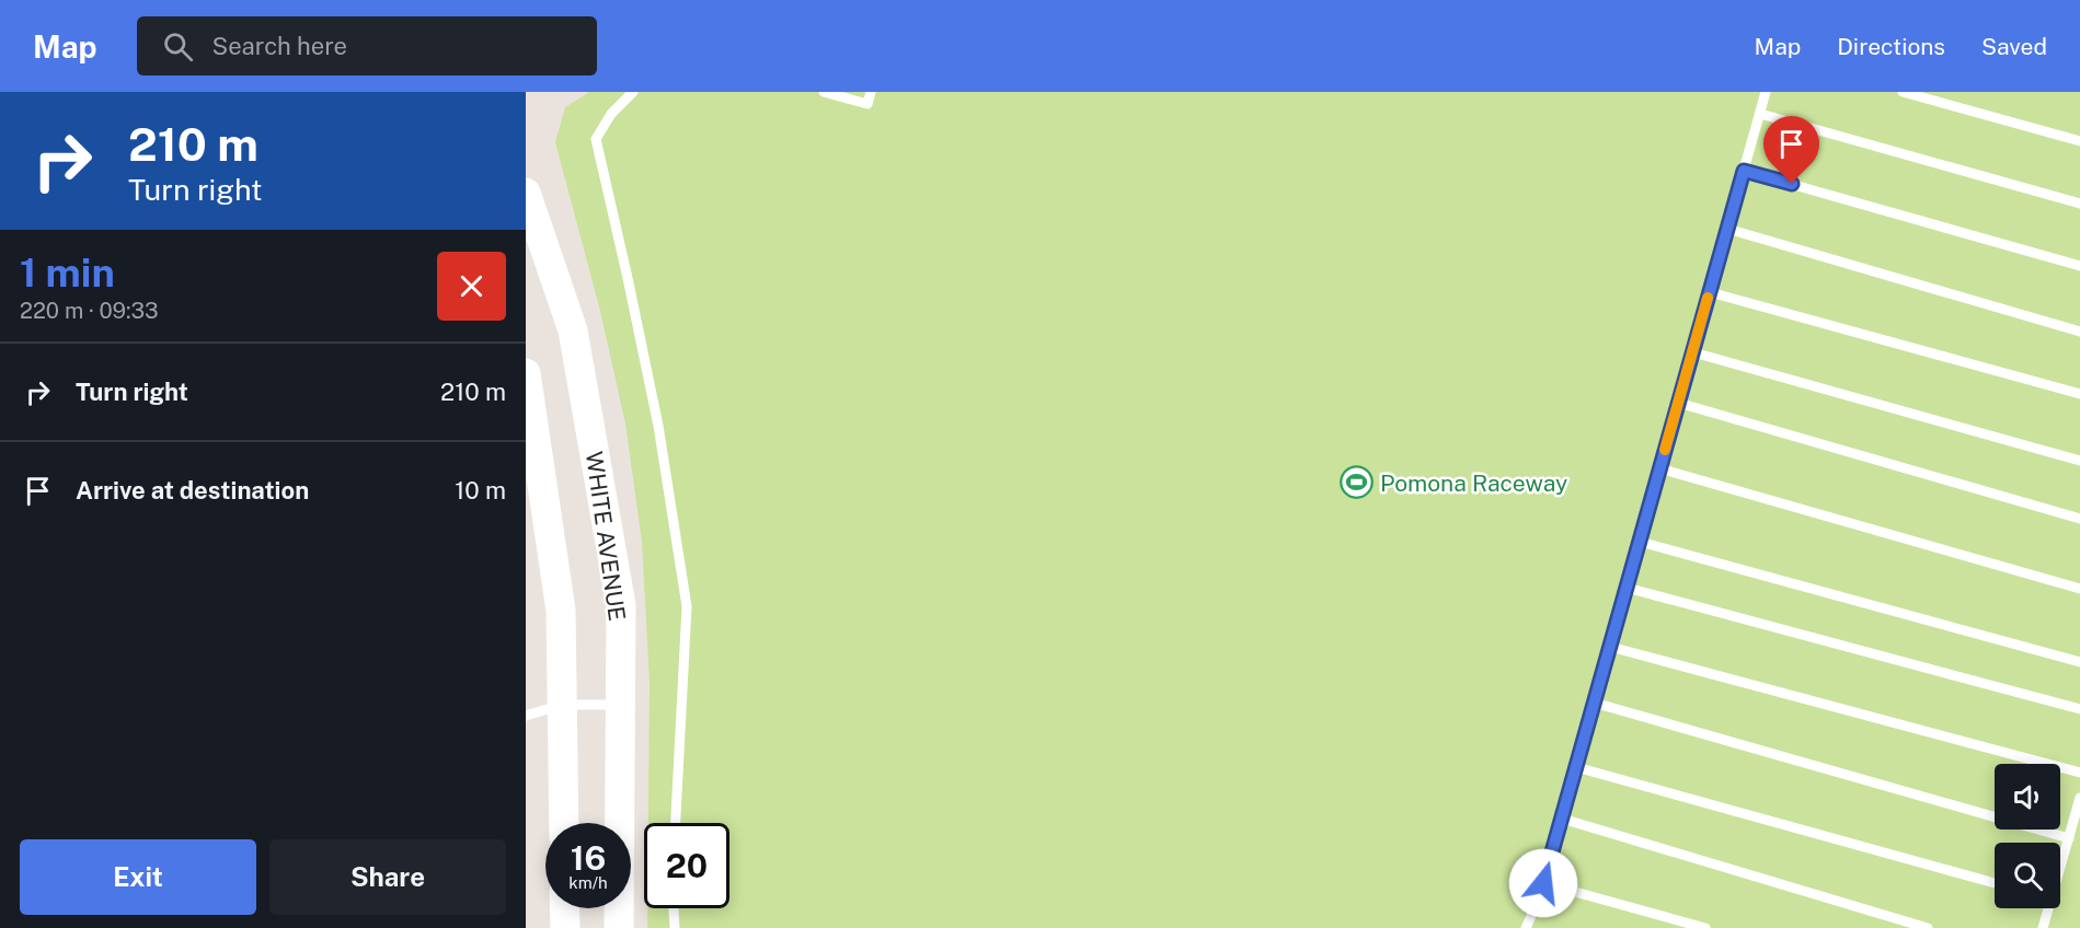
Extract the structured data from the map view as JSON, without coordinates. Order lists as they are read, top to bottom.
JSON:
{
  "streets": {
    "main road": ["WHITE AVENUE"]
  },
  "places": {
    "sports": ["Pomona Raceway"]
  },
  "page": {
    "header": "Map",
    "search": "Search here",
    "nav": ["Map", "Directions", "Saved"],
    "turn": ["210 m", "Turn right"],
    "heading": ["1 min", "220 m · 09:33"],
    "list": [
      {
        "name": "Turn right",
        "value": "210 m"
      },
      {
        "name": "Arrive at destination",
        "value": "10 m"
      }
    ],
    "speed": "16 km/h",
    "limit": "20",
    "buttons": ["Exit", "Share"]
  }
}
